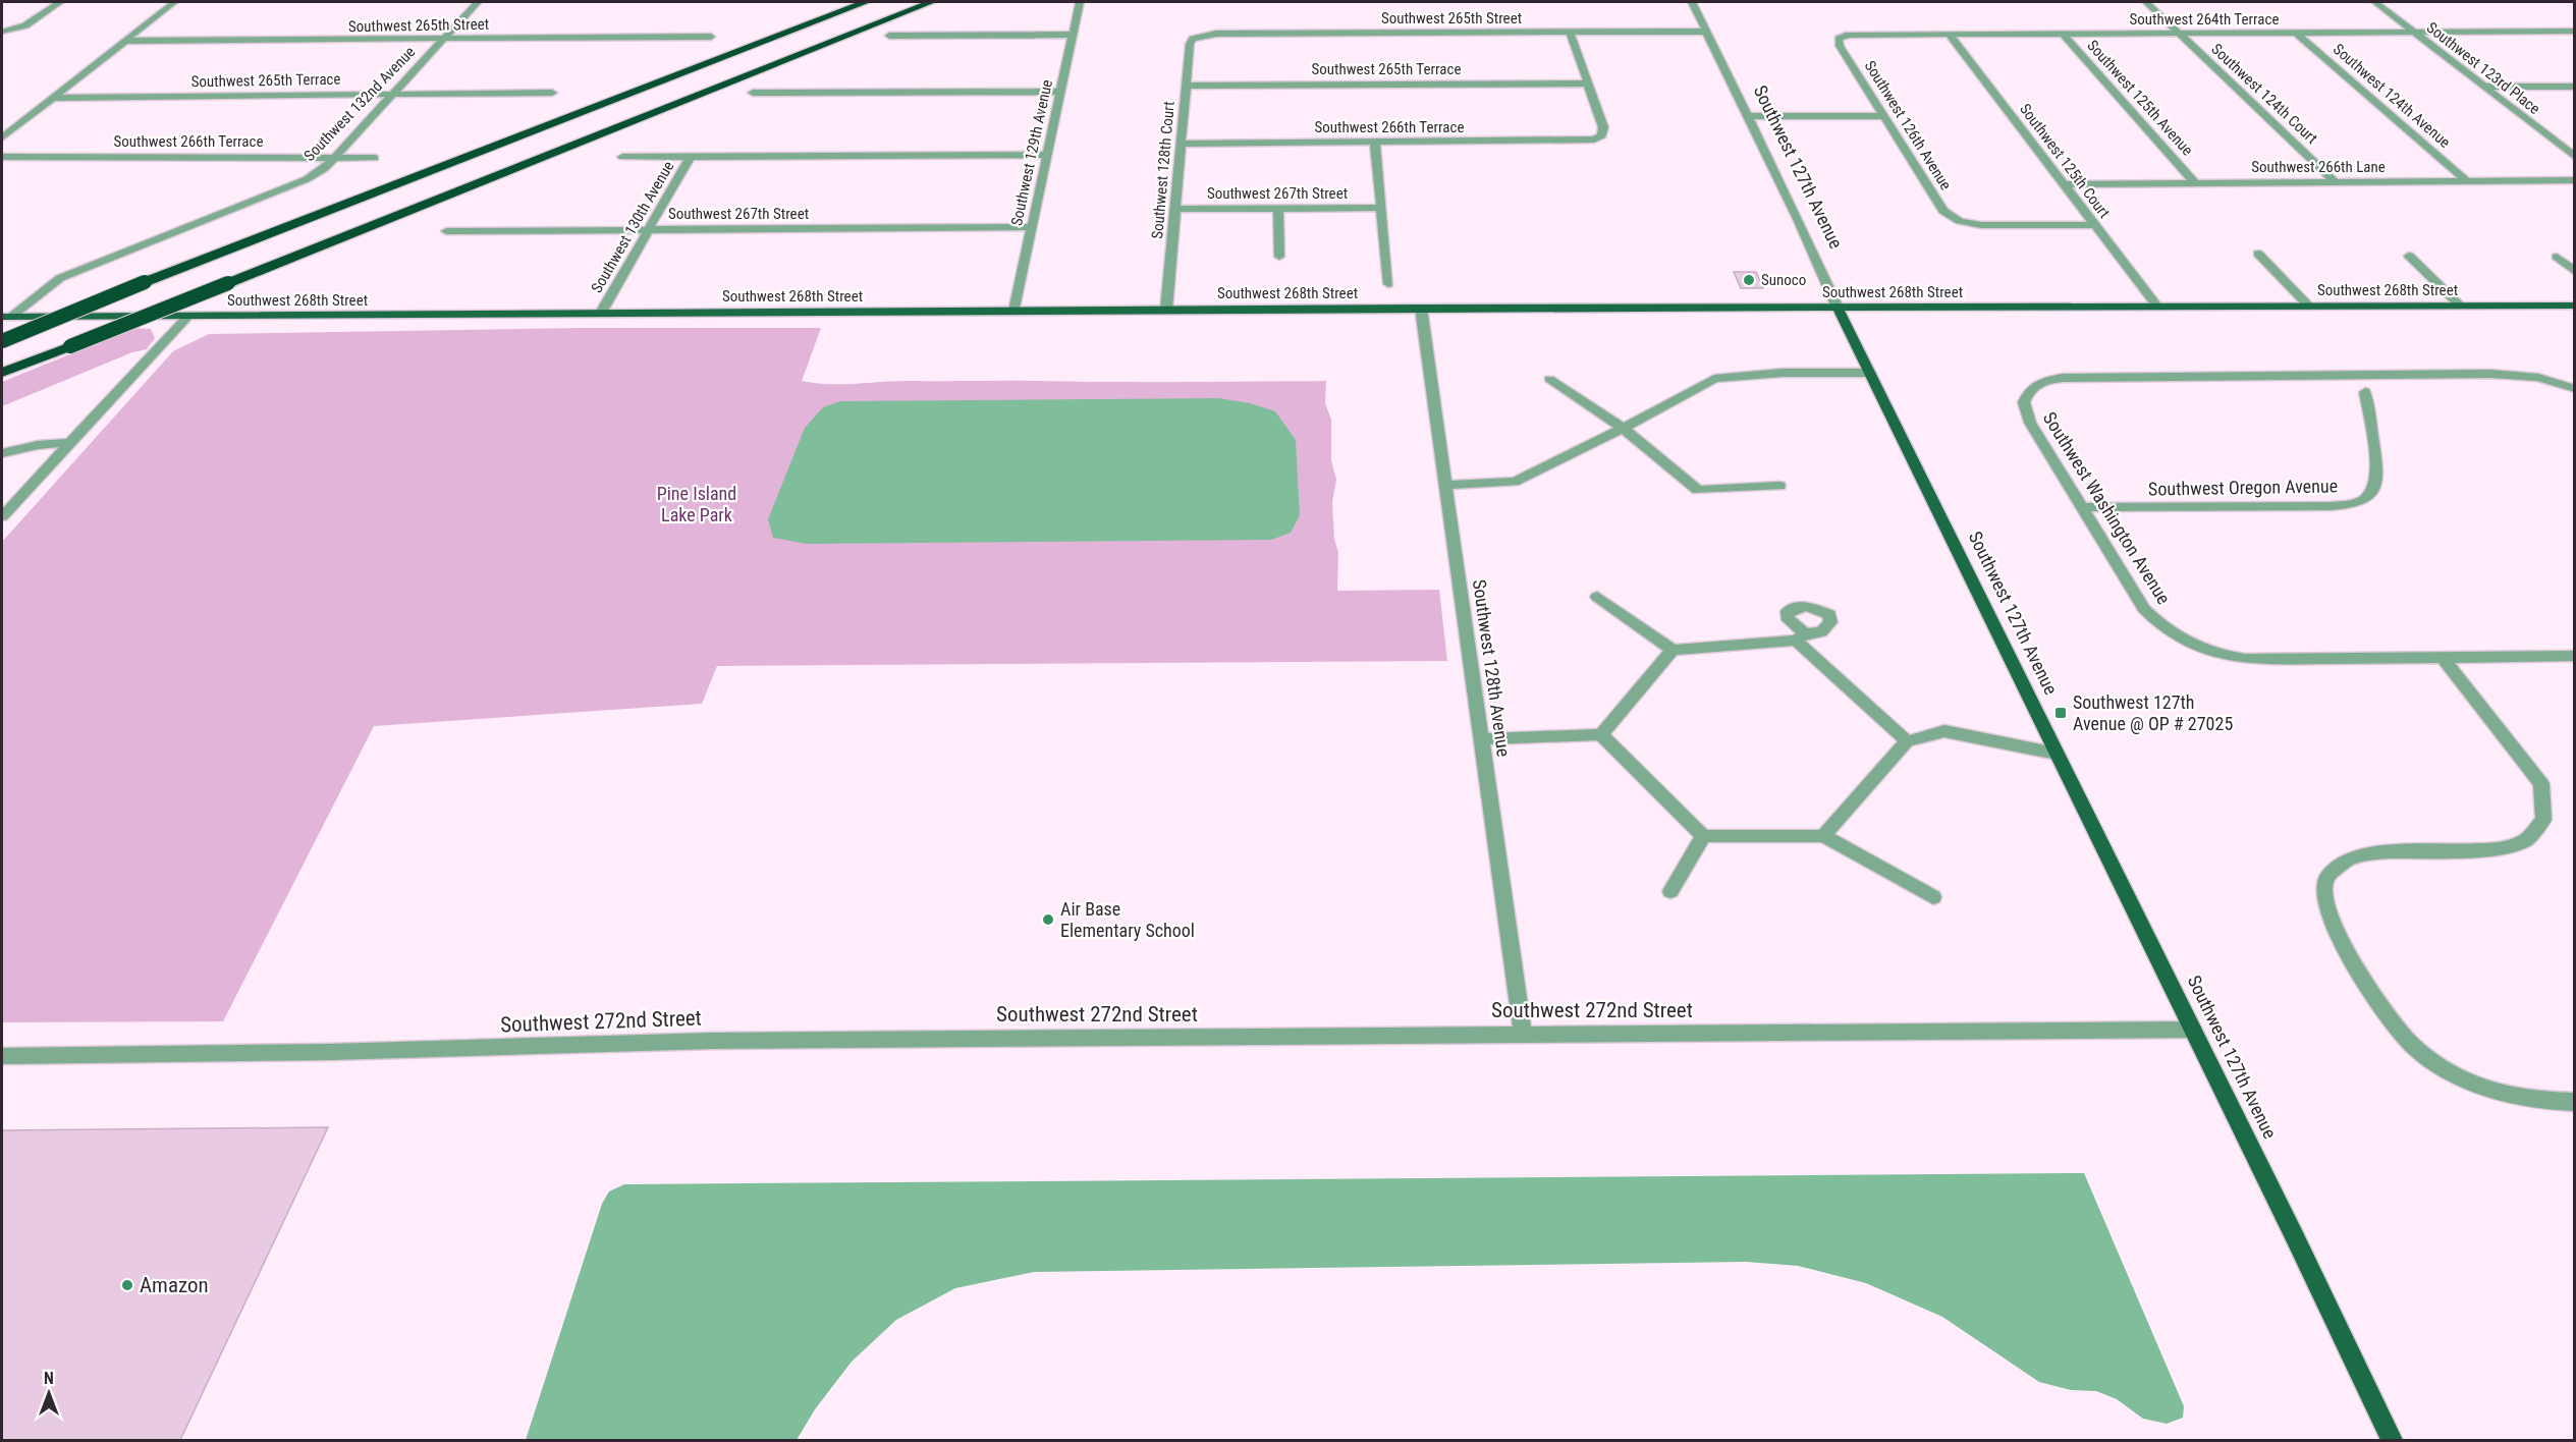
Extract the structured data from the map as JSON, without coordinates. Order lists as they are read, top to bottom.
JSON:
{
  "streets": {
    "main road": ["Southwest 127th Avenue", "Southwest 268th Street"],
    "street": [
      "Southwest 265th Street",
      "Southwest 264th Terrace",
      "Southwest 123rd Place",
      "Southwest 265th Terrace",
      "Southwest 124th Court",
      "Southwest 124th Avenue",
      "Southwest 125th Avenue",
      "Southwest 132nd Avenue",
      "Southwest 126th Avenue",
      "Southwest 266th Terrace",
      "Southwest 129th Avenue",
      "Southwest 125th Court",
      "Southwest 266th Lane",
      "Southwest 128th Court",
      "Southwest 267th Street",
      "Southwest 130th Avenue",
      "Southwest Oregon Avenue",
      "Southwest Washington Avenue",
      "Southwest 128th Avenue",
      "Southwest 272nd Street"
    ]
  },
  "crossings": [
    ["Southwest 265th Street", "Southwest 132nd Avenue"],
    ["Southwest 265th Street", "Southwest 127th Avenue"],
    ["Southwest 265th Street", "Southwest 128th Court"],
    ["Southwest 264th Terrace", "Southwest 123rd Place"],
    ["Southwest 264th Terrace", "Southwest 124th Court"],
    ["Southwest 264th Terrace", "Southwest 124th Avenue"],
    ["Southwest 264th Terrace", "Southwest 125th Avenue"],
    ["Southwest 264th Terrace", "Southwest 126th Avenue"],
    ["Southwest 264th Terrace", "Southwest 125th Court"],
    ["Southwest 265th Terrace", "Southwest 132nd Avenue"],
    ["Southwest 265th Terrace", "Southwest 266th Terrace"],
    ["Southwest 265th Terrace", "Southwest 128th Court"],
    ["Southwest 124th Court", "Southwest 266th Lane"],
    ["Southwest 124th Avenue", "Southwest 266th Lane"],
    ["Southwest 125th Avenue", "Southwest 266th Lane"],
    ["Southwest 132nd Avenue", "Southwest 266th Terrace"],
    ["Southwest 132nd Avenue", "Southwest 268th Street"],
    ["Southwest 126th Avenue", "Southwest 125th Court"],
    ["Southwest 266th Terrace", "Southwest 128th Court"],
    ["Southwest 129th Avenue", "Southwest 267th Street"],
    ["Southwest 129th Avenue", "Southwest 268th Street"],
    ["Southwest 125th Court", "Southwest 266th Lane"],
    ["Southwest 125th Court", "Southwest 268th Street"],
    ["Southwest 127th Avenue", "Southwest 268th Street"],
    ["Southwest 127th Avenue", "Southwest 272nd Street"],
    ["Southwest 128th Court", "Southwest 267th Street"],
    ["Southwest 128th Court", "Southwest 268th Street"],
    ["Southwest 267th Street", "Southwest 130th Avenue"],
    ["Southwest 130th Avenue", "Southwest 268th Street"],
    ["Southwest 268th Street", "Southwest 128th Avenue"],
    ["Southwest Oregon Avenue", "Southwest Washington Avenue"],
    ["Southwest 128th Avenue", "Southwest 272nd Street"]
  ],
  "parks": ["Pine Island Lake Park"],
  "places": {
    "other": ["Sunoco", "Air Base Elementary School", "Amazon"],
    "transit": ["Southwest 127th Avenue @ OP # 27025"]
  },
  "north": "top"
}
